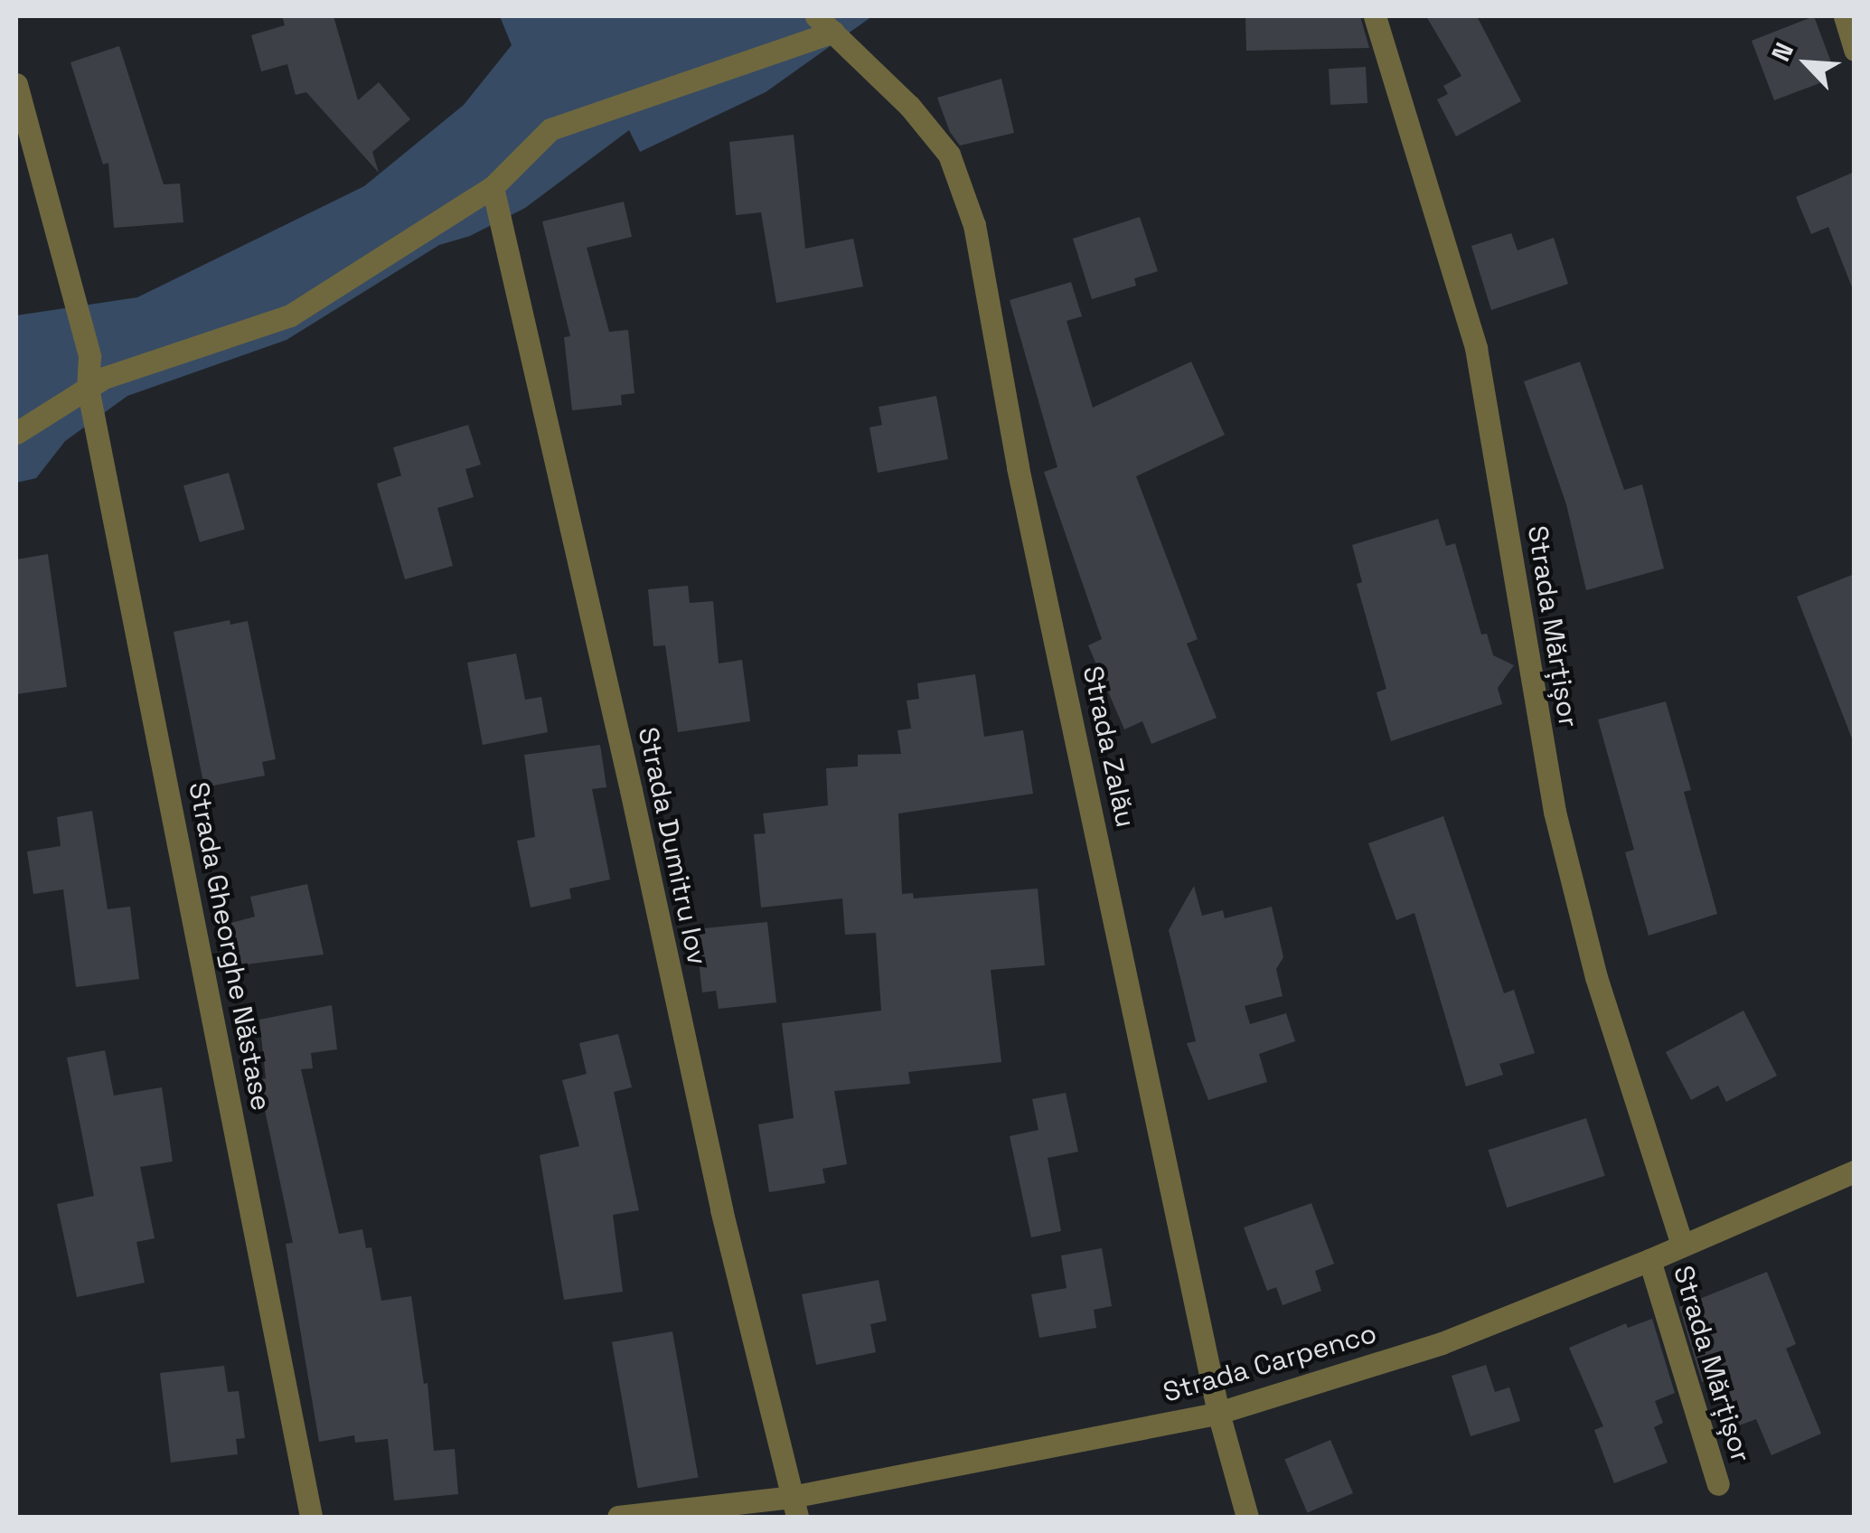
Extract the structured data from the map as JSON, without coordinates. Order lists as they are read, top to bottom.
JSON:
{
  "streets": {
    "street": [
      "Strada Mărțișor",
      "Strada Zalău",
      "Strada Dumitru Iov",
      "Strada Gheorghe Năstase",
      "Strada Carpenco"
    ]
  },
  "crossings": [
    ["Strada Mărțișor", "Strada Carpenco"],
    ["Strada Zalău", "Strada Carpenco"],
    ["Strada Dumitru Iov", "Strada Carpenco"]
  ],
  "north": "top left"
}
